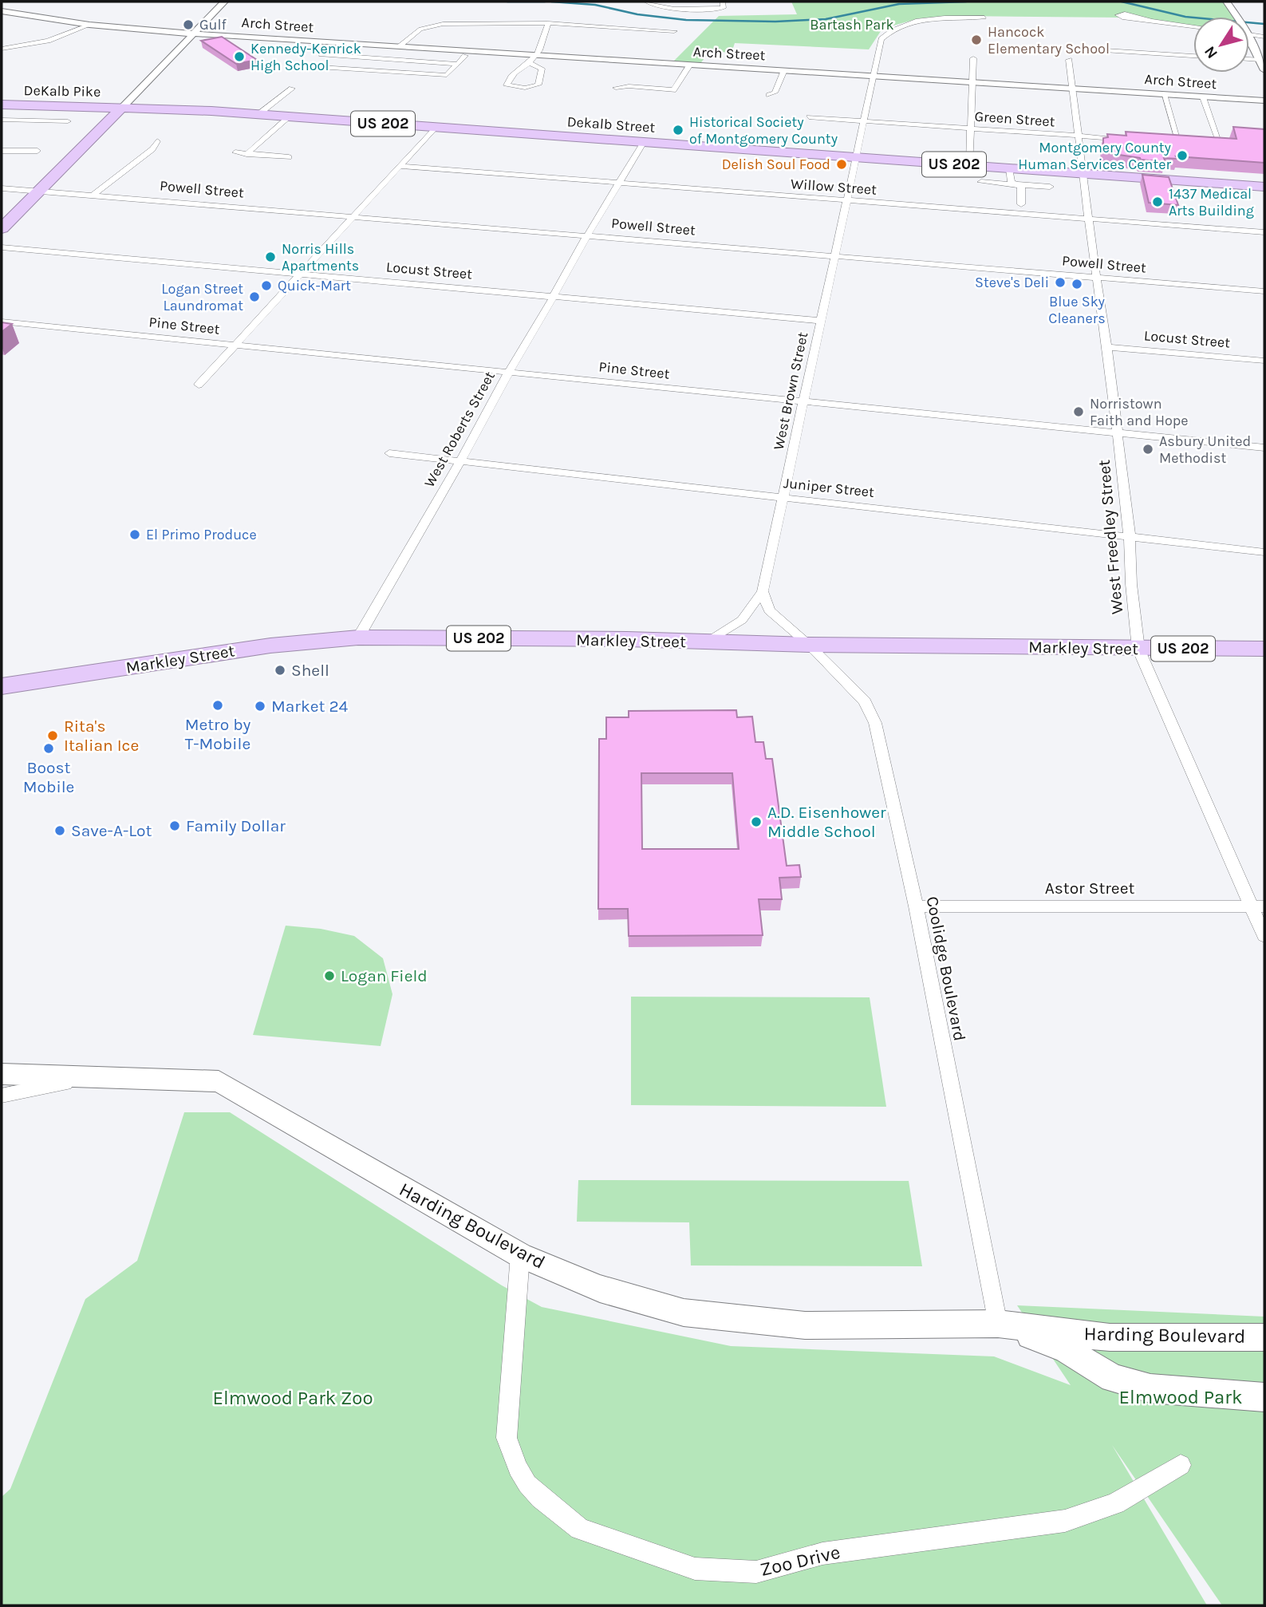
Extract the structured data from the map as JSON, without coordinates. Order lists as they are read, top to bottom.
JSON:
{
  "streets": {
    "highway": [
      "DeKalb Pike",
      "US 202",
      "Dekalb Street",
      "Markley Street"
    ],
    "street": [
      "Arch Street",
      "Green Street",
      "Willow Street",
      "Powell Street",
      "Locust Street",
      "Pine Street",
      "West Brown Street",
      "West Roberts Street",
      "Juniper Street",
      "West Freedley Street",
      "Astor Street",
      "Coolidge Boulevard",
      "Harding Boulevard",
      "Zoo Drive"
    ]
  },
  "crossings": [
    ["Arch Street", "West Brown Street"],
    ["Arch Street", "West Freedley Street"],
    ["DeKalb Pike", "Dekalb Street"],
    ["Green Street", "West Brown Street"],
    ["Green Street", "West Freedley Street"],
    ["Dekalb Street", "West Brown Street"],
    ["Dekalb Street", "West Roberts Street"],
    ["Dekalb Street", "West Freedley Street"],
    ["Willow Street", "West Brown Street"],
    ["Willow Street", "West Roberts Street"],
    ["Willow Street", "West Freedley Street"],
    ["Powell Street", "West Brown Street"],
    ["Powell Street", "West Roberts Street"],
    ["Powell Street", "West Freedley Street"],
    ["Locust Street", "West Brown Street"],
    ["Locust Street", "West Roberts Street"],
    ["Locust Street", "West Freedley Street"],
    ["Pine Street", "West Brown Street"],
    ["Pine Street", "West Roberts Street"],
    ["Pine Street", "West Freedley Street"],
    ["West Brown Street", "Juniper Street"],
    ["West Roberts Street", "Juniper Street"],
    ["West Roberts Street", "Markley Street"],
    ["Juniper Street", "West Freedley Street"],
    ["West Freedley Street", "Markley Street"],
    ["West Freedley Street", "Astor Street"],
    ["Markley Street", "Coolidge Boulevard"],
    ["Astor Street", "Coolidge Boulevard"],
    ["Coolidge Boulevard", "Harding Boulevard"],
    ["Harding Boulevard", "Zoo Drive"]
  ],
  "parks": ["Bartash Park", "Elmwood Park", "Elmwood Park Zoo"],
  "places": [
    "Gulf",
    "Hancock Elementary School",
    "Kennedy-Kenrick High School",
    "Historical Society of Montgomery County",
    "Montgomery County Human Services Center",
    "Delish Soul Food",
    "1437 Medical Arts Building",
    "Norris Hills Apartments",
    "Steve's Deli",
    "Blue Sky Cleaners",
    "Quick-Mart",
    "Logan Street Laundromat",
    "Norristown Faith and Hope",
    "Asbury United Methodist",
    "El Primo Produce",
    "Shell",
    "Metro by T-Mobile",
    "Market 24",
    "Rita's Italian Ice",
    "Boost Mobile",
    "A.D. Eisenhower Middle School",
    "Family Dollar",
    "Save-A-Lot",
    "Logan Field"
  ],
  "north": "bottom left"
}
